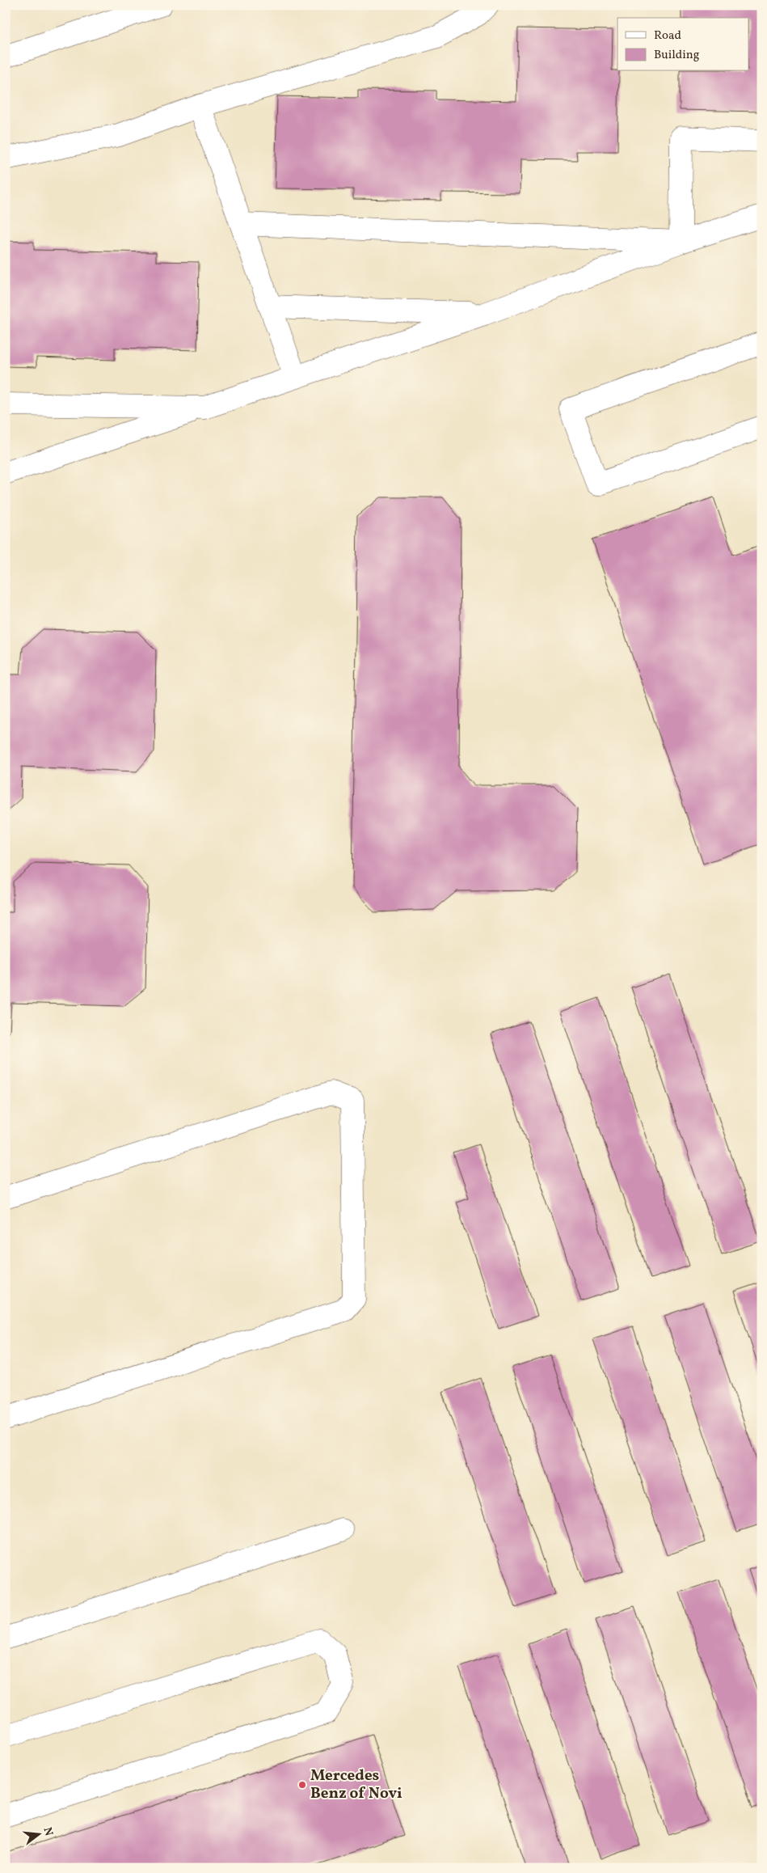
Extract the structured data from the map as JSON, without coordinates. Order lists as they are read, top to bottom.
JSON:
{
  "places": ["Mercedes Benz of Novi"],
  "legend": ["Road", "Building"],
  "north": "right"
}
